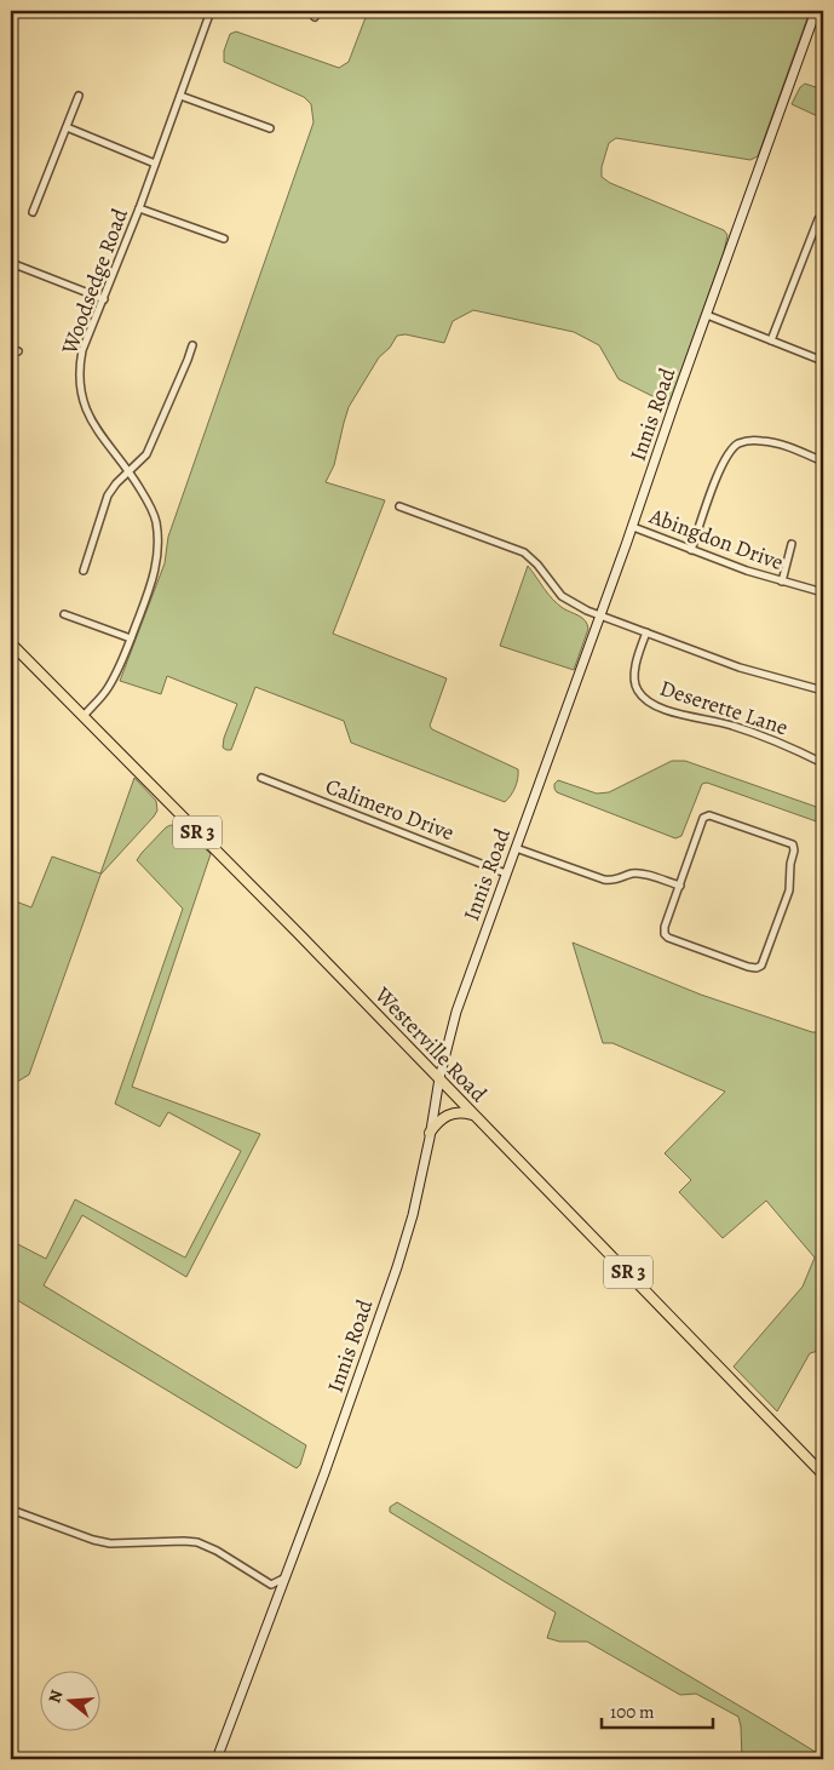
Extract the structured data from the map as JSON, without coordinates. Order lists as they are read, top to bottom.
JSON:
{
  "streets": {
    "main road": ["Innis Road", "SR 3", "Westerville Road"],
    "street": [
      "Woodsedge Road",
      "Abingdon Drive",
      "Deserette Lane",
      "Calimero Drive"
    ]
  },
  "crossings": [
    ["Woodsedge Road", "Westerville Road"],
    ["Innis Road", "Abingdon Drive"],
    ["Innis Road", "Calimero Drive"],
    ["Innis Road", "Westerville Road"]
  ],
  "scale_bar": "100 m",
  "north": "left"
}
